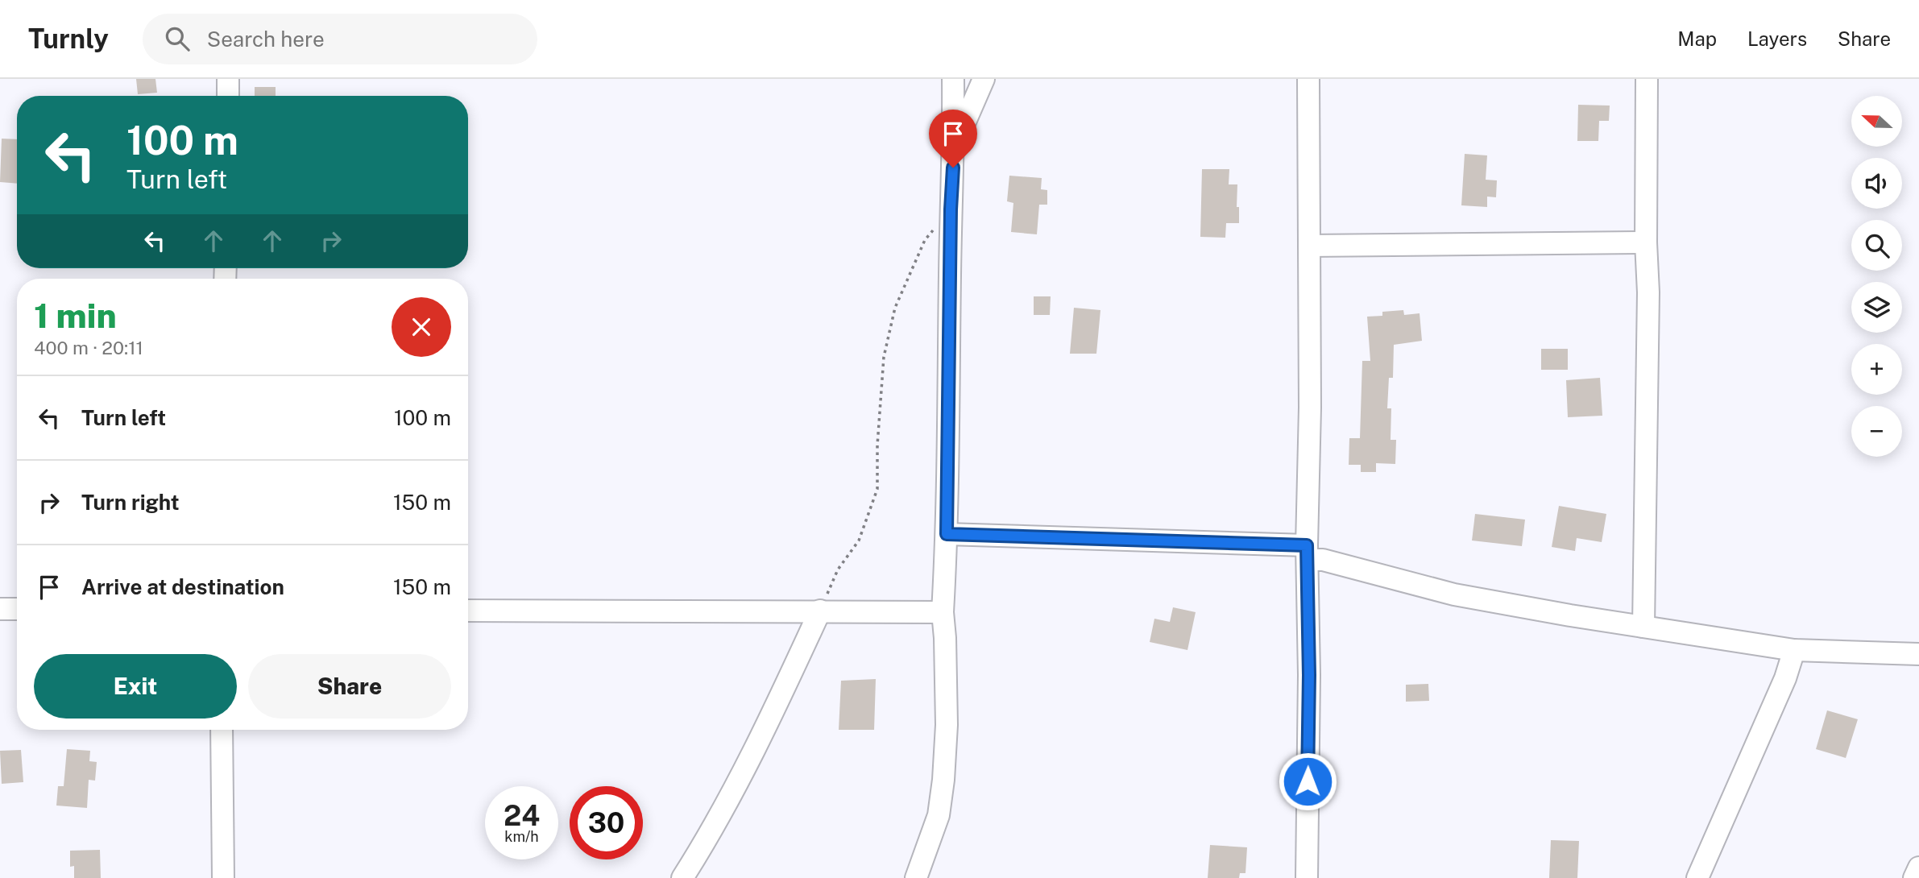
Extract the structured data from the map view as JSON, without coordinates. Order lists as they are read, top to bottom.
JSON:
{
  "north": "left",
  "page": {
    "header": "Turnly",
    "search": "Search here",
    "nav": ["Map", "Layers", "Share"],
    "map_buttons": ["+", "−"],
    "turn": ["100 m", "Turn left"],
    "heading": ["1 min", "400 m · 20:11"],
    "list": [
      {
        "name": "Turn left",
        "value": "100 m"
      },
      {
        "name": "Turn right",
        "value": "150 m"
      },
      {
        "name": "Arrive at destination",
        "value": "150 m"
      }
    ],
    "buttons": ["Exit", "Share"],
    "speed": "24 km/h",
    "limit": "30"
  }
}
